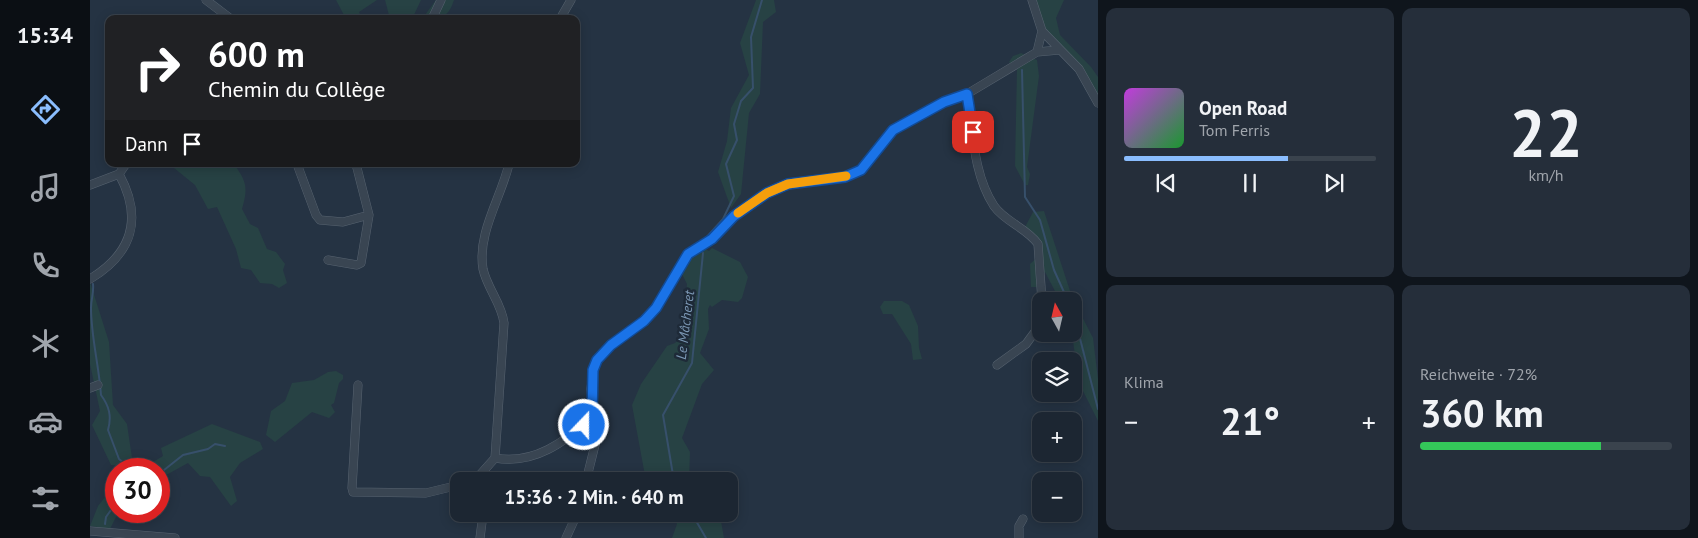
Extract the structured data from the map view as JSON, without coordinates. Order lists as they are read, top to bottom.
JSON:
{
  "water": ["Le Mâcheret"],
  "north": "top",
  "page": {
    "tabs": "15:34",
    "tile": [
      ["22", "km/h"],
      "Klima",
      ["Reichweite · 72%", "360 km"]
    ],
    "turn": ["600 m", "Chemin du Collège"],
    "song": ["Open Road", "Tom Ferris"],
    "then": "Dann",
    "map_buttons": ["+", "−"],
    "heat": ["−", "21°", "+"],
    "limit": "30",
    "trip": "15:36 · 2 Min. · 640 m"
  }
}
